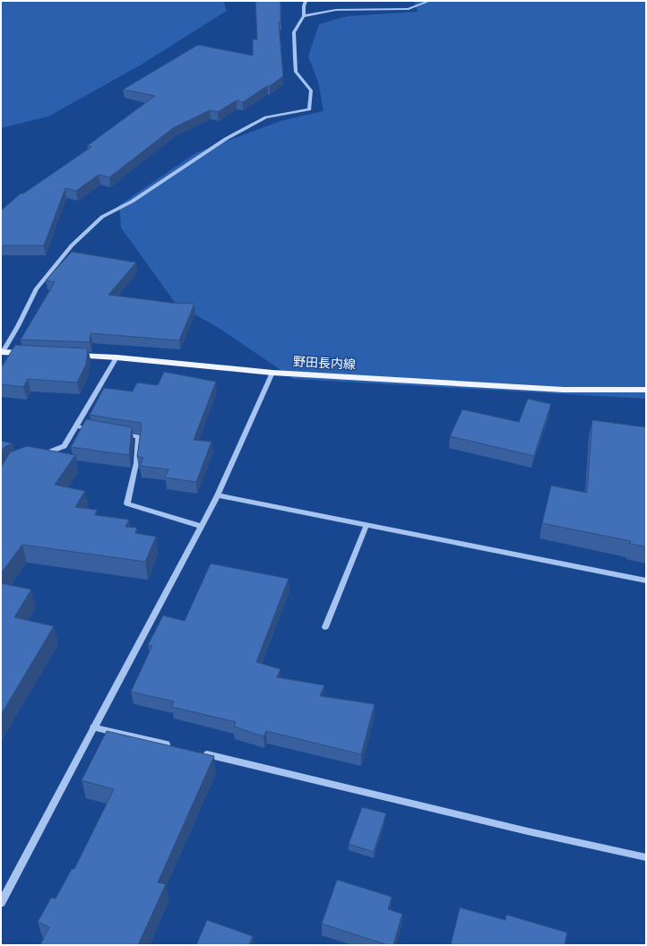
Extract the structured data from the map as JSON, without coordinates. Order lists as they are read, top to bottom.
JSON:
{
  "streets": {
    "main road": ["野田長内線"]
  }
}
